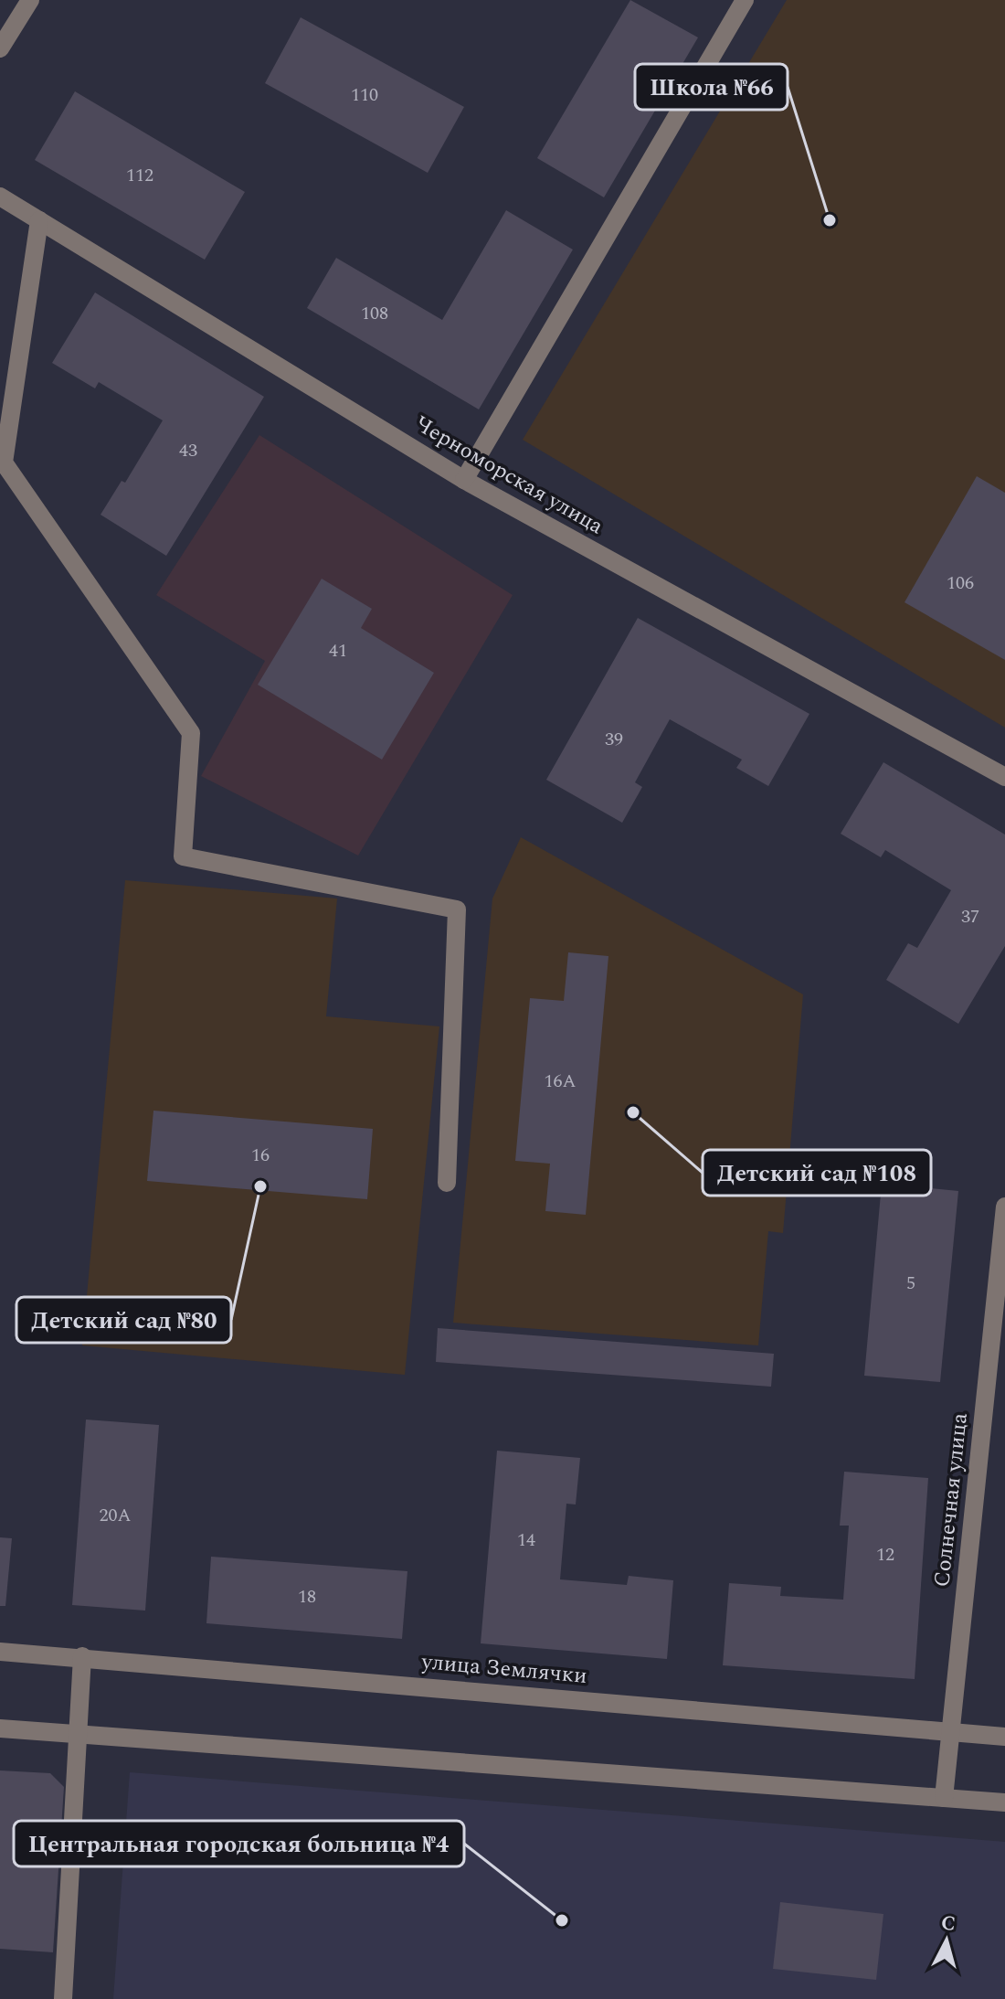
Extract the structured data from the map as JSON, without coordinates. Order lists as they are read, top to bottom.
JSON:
{
  "streets": {
    "street": ["Черноморская улица", "Солнечная улица", "улица Землячки"]
  },
  "crossings": [
    ["Солнечная улица", "улица Землячки"]
  ],
  "places": [
    "Школа №66",
    "Детский сад №108",
    "Детский сад №80",
    "Центральная городская больница №4"
  ],
  "house_numbers": [
    "110",
    "112",
    "108",
    "43",
    "106",
    "41",
    "39",
    "37",
    "16А",
    "16",
    "5",
    "20А",
    "14",
    "12",
    "18"
  ],
  "north": "top"
}
